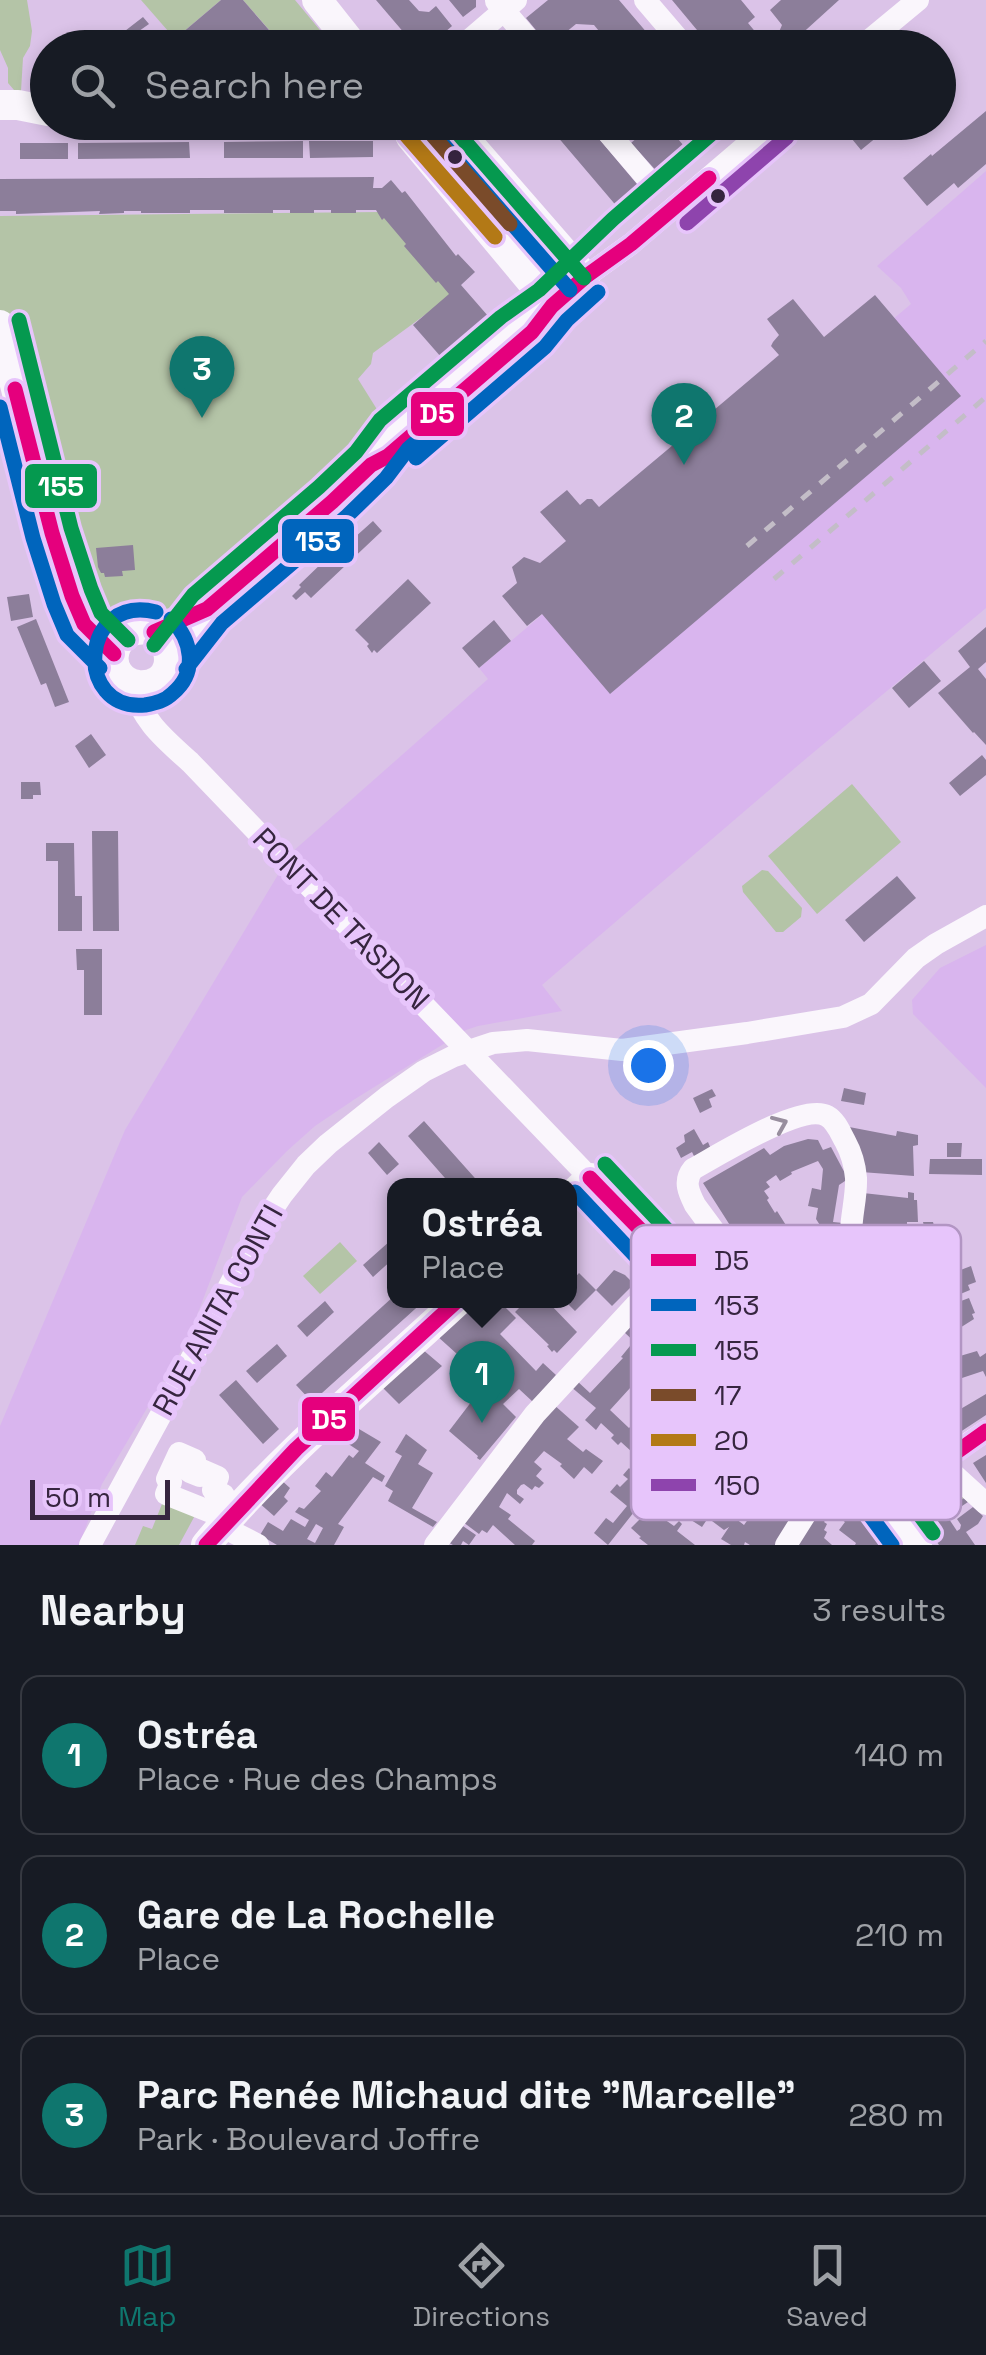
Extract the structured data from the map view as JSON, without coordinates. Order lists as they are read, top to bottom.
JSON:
{
  "streets": {
    "street": ["PONT DE TASDON", "RUE ANITA CONTI"]
  },
  "lines": [
    "transit line 153",
    "transit line 155",
    "transit line 17",
    "transit line 20",
    "transit line 150",
    "transit line D5"
  ],
  "legend": [
    "D5",
    "153",
    "155",
    "17",
    "20",
    "150"
  ],
  "scale_bar": "50 m",
  "page": {
    "search": "Search here",
    "pins": ["3", "2", "1"],
    "popup": ["Ostréa", "Place"],
    "scale": "50 m",
    "heading": ["Nearby", "3 results"],
    "list": [
      {
        "mark": "1",
        "name": "Ostréa",
        "note": "Place · Rue des Champs",
        "value": "140 m"
      },
      {
        "mark": "2",
        "name": "Gare de La Rochelle",
        "note": "Place",
        "value": "210 m"
      },
      {
        "mark": "3",
        "name": "Parc Renée Michaud dite \"Marcelle\"",
        "note": "Park · Boulevard Joffre",
        "value": "280 m"
      }
    ],
    "nav": ["Map", "Directions", "Saved"]
  }
}
